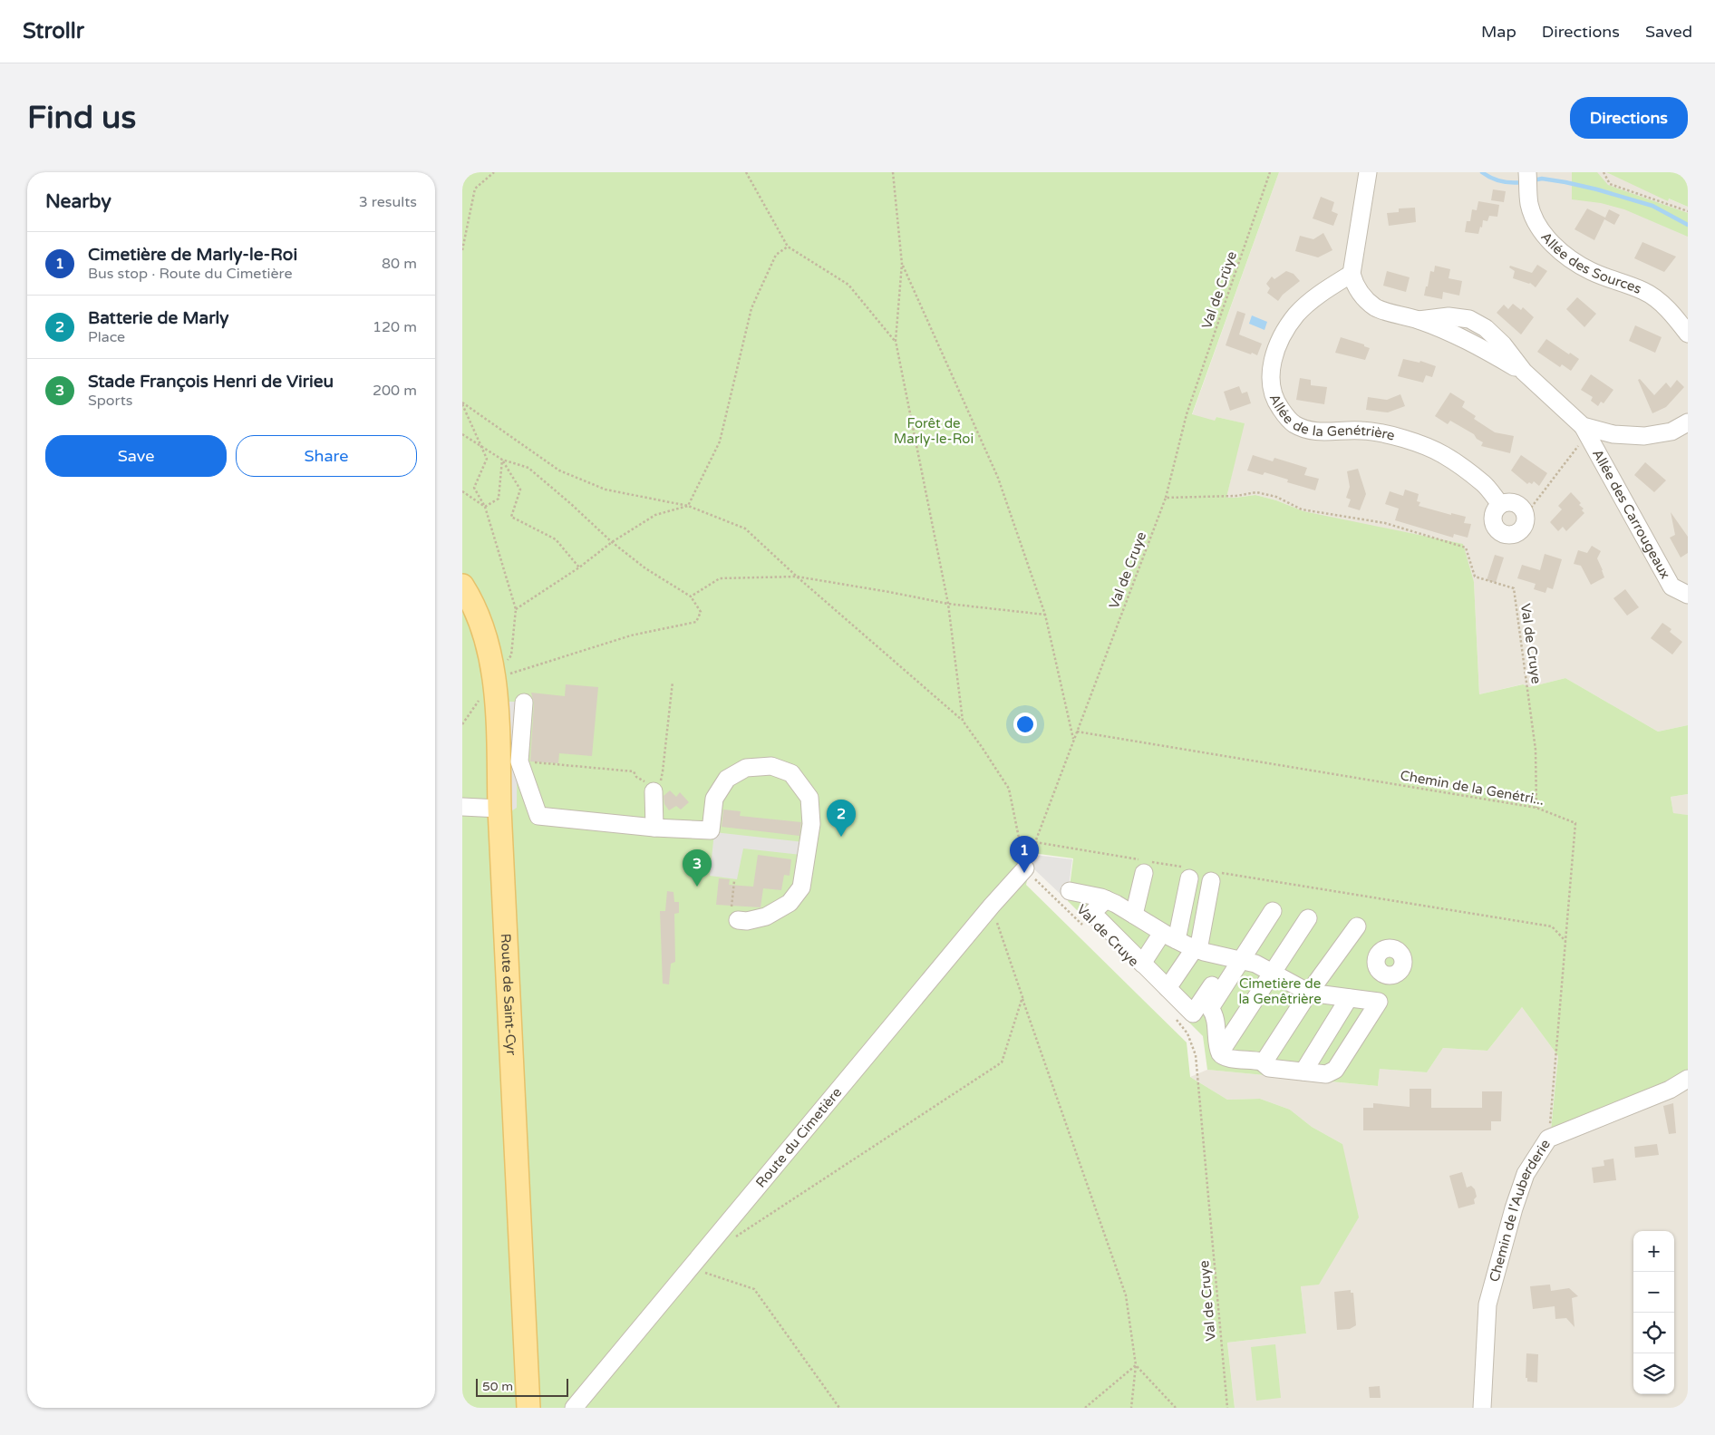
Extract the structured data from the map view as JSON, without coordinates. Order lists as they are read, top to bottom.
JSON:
{
  "streets": {
    "main road": ["Route de Saint-Cyr"],
    "street": [
      "Allée des Sources",
      "Allée de la Genétrière",
      "Allée des Carrougeaux",
      "Route du Cimetière",
      "Chemin de l'Auberderie"
    ],
    "path": ["Val de Crüye", "Val de Cruye", "Chemin de la Genétri..."]
  },
  "crossings": [
    ["Val de Crüye", "Val de Cruye"],
    ["Val de Cruye", "Chemin de la Genétri..."],
    ["Val de Cruye", "Route du Cimetière"],
    ["Chemin de la Genétri...", "Chemin de l'Auberderie"]
  ],
  "parks": ["Forêt de Marly-le-Roi", "Cimetière de la Genêtrière"],
  "scale_bar": "50 m",
  "page": {
    "header": "Strollr",
    "nav": ["Map", "Directions", "Saved"],
    "buttons": [
      "Directions",
      ["Save", "Share"]
    ],
    "title": "Find us",
    "heading": ["Nearby", "3 results"],
    "list": [
      {
        "mark": "1",
        "name": "Cimetière de Marly-le-Roi",
        "note": "Bus stop · Route du Cimetière",
        "value": "80 m"
      },
      {
        "mark": "2",
        "name": "Batterie de Marly",
        "note": "Place",
        "value": "120 m"
      },
      {
        "mark": "3",
        "name": "Stade François Henri de Virieu",
        "note": "Sports",
        "value": "200 m"
      }
    ],
    "pins": ["2", "1", "3"],
    "map_buttons": ["+", "−"],
    "scale": "50 m"
  }
}
